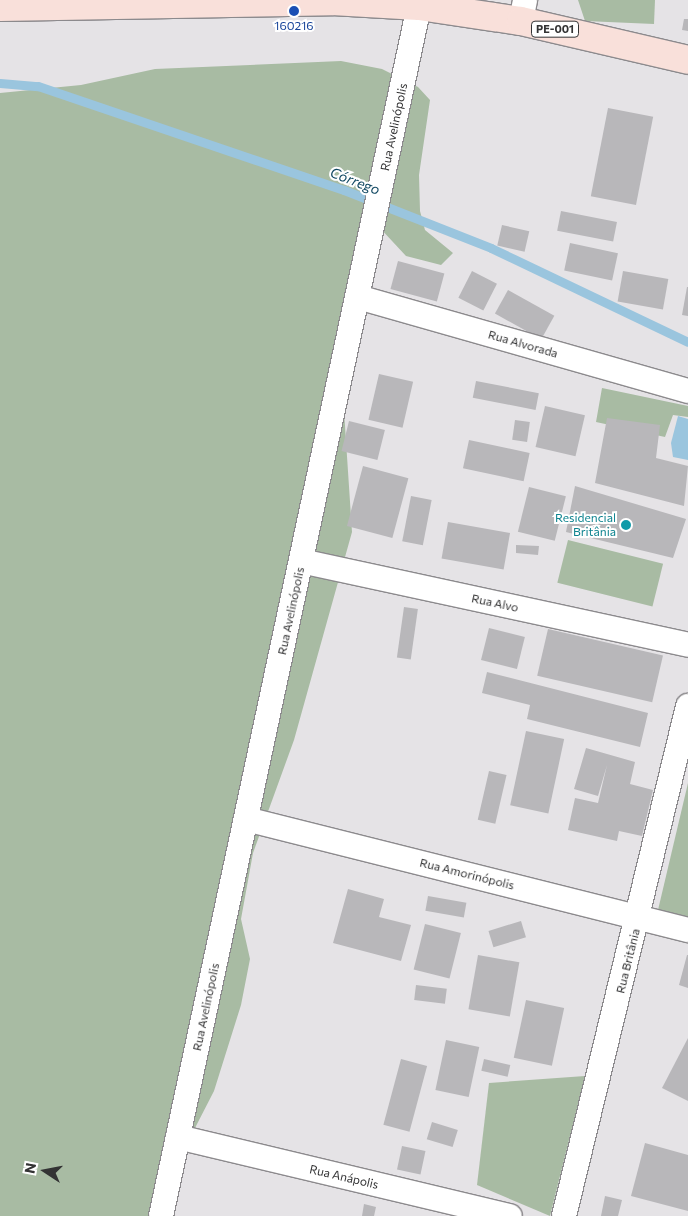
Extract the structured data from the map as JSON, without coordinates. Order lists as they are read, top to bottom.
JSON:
{
  "streets": {
    "main road": ["PE-001"],
    "street": [
      "Rua Avelinópolis",
      "Rua Alvorada",
      "Rua Alvo",
      "Rua Amorinópolis",
      "Rua Britânia",
      "Rua Anápolis"
    ]
  },
  "crossings": [
    ["PE-001", "Rua Avelinópolis"],
    ["Rua Avelinópolis", "Rua Alvorada"],
    ["Rua Avelinópolis", "Rua Alvo"],
    ["Rua Avelinópolis", "Rua Amorinópolis"],
    ["Rua Avelinópolis", "Rua Anápolis"],
    ["Rua Amorinópolis", "Rua Britânia"]
  ],
  "water": ["Córrego"],
  "places": ["160216", "Residencial Britânia"],
  "north": "left"
}
